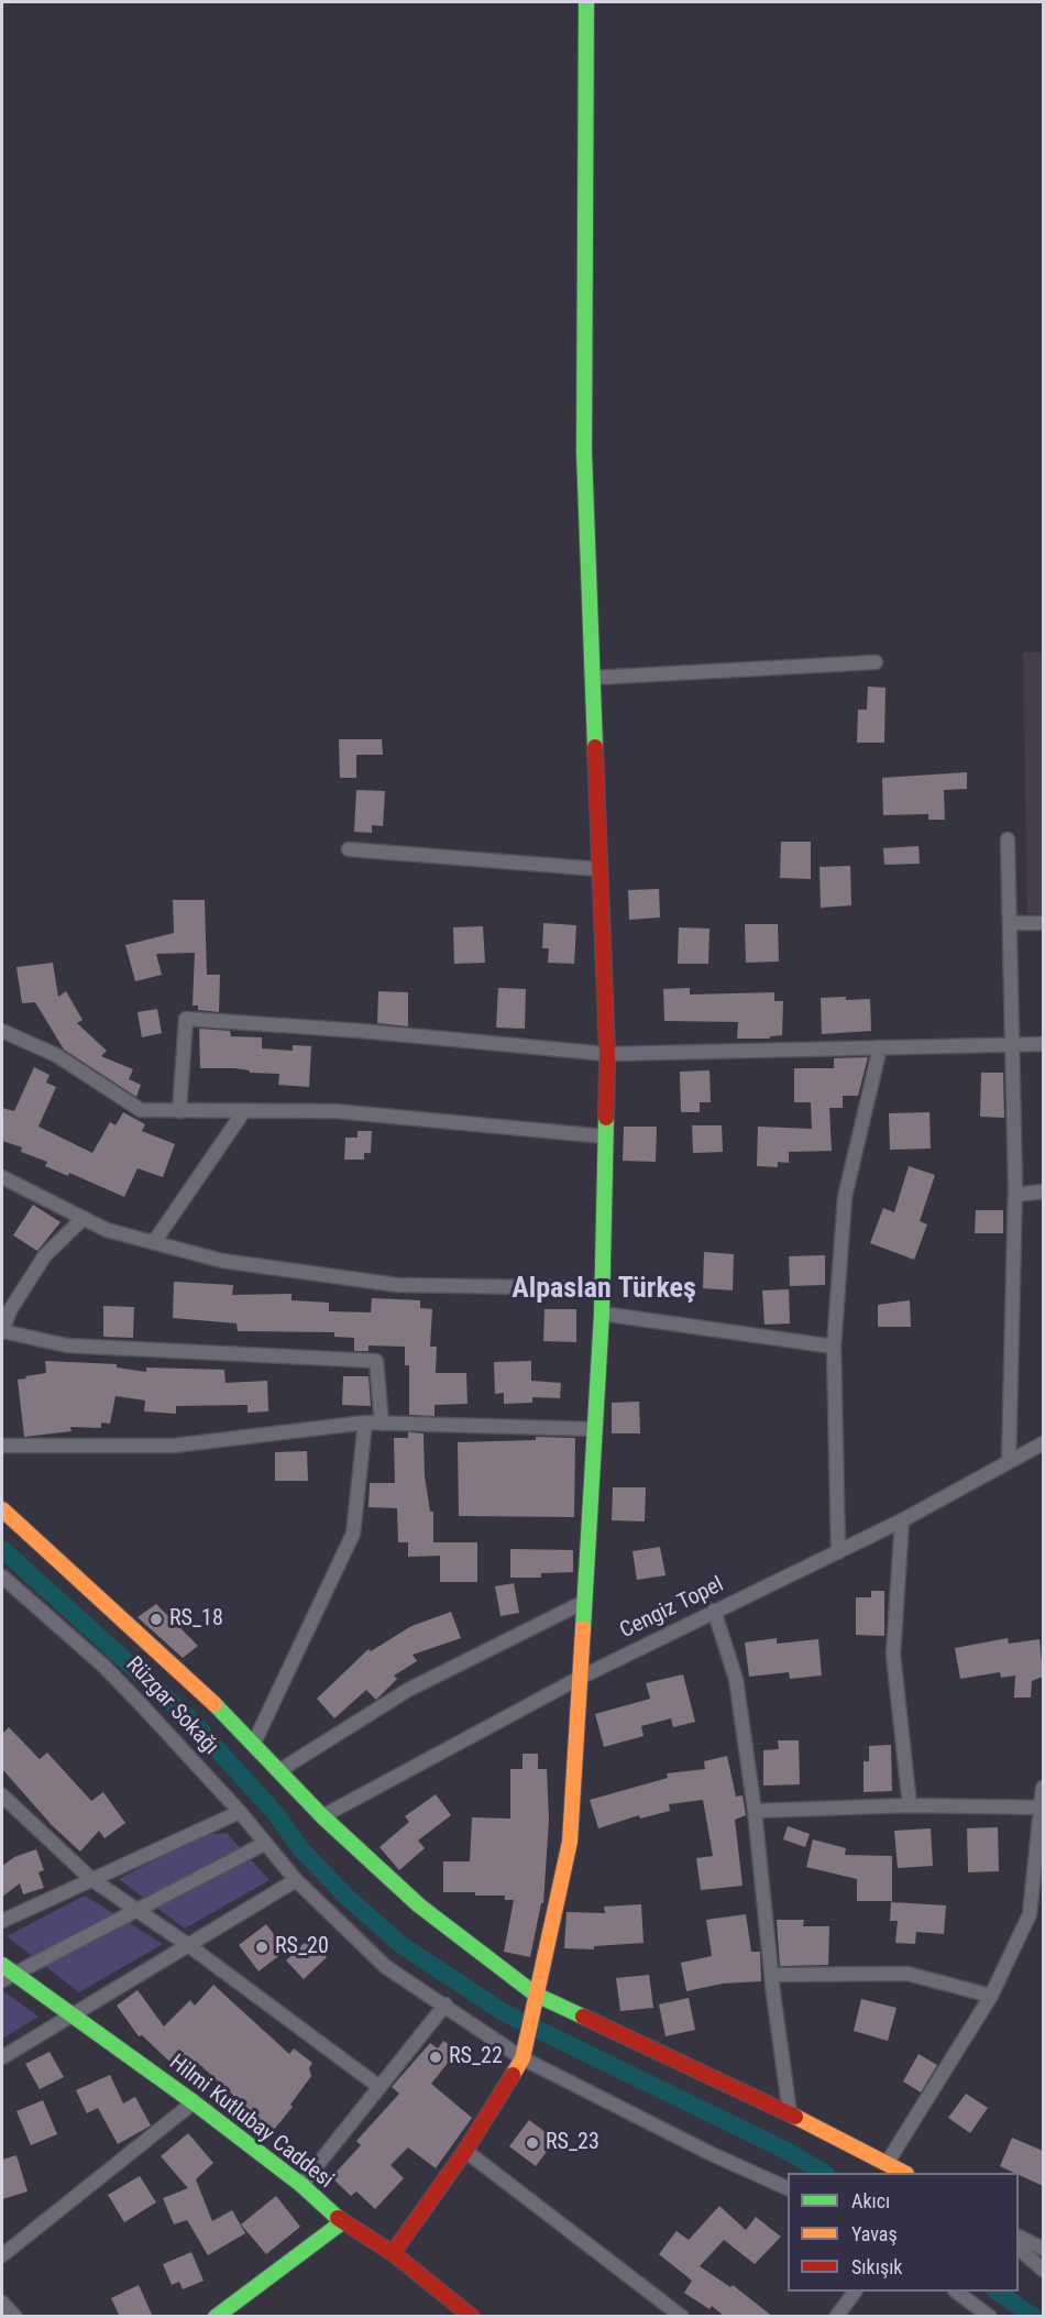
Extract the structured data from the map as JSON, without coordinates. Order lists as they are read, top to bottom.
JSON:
{
  "streets": {
    "street": ["Cengiz Topel", "Rüzgar Sokağı", "Hilmi Kutlubay Caddesi"]
  },
  "districts": ["Alpaslan Türkeş"],
  "places": [
    "RS_18",
    "RS_20",
    "RS_22",
    "RS_23"
  ],
  "legend": ["Akıcı", "Yavaş", "Sıkışık"]
}
